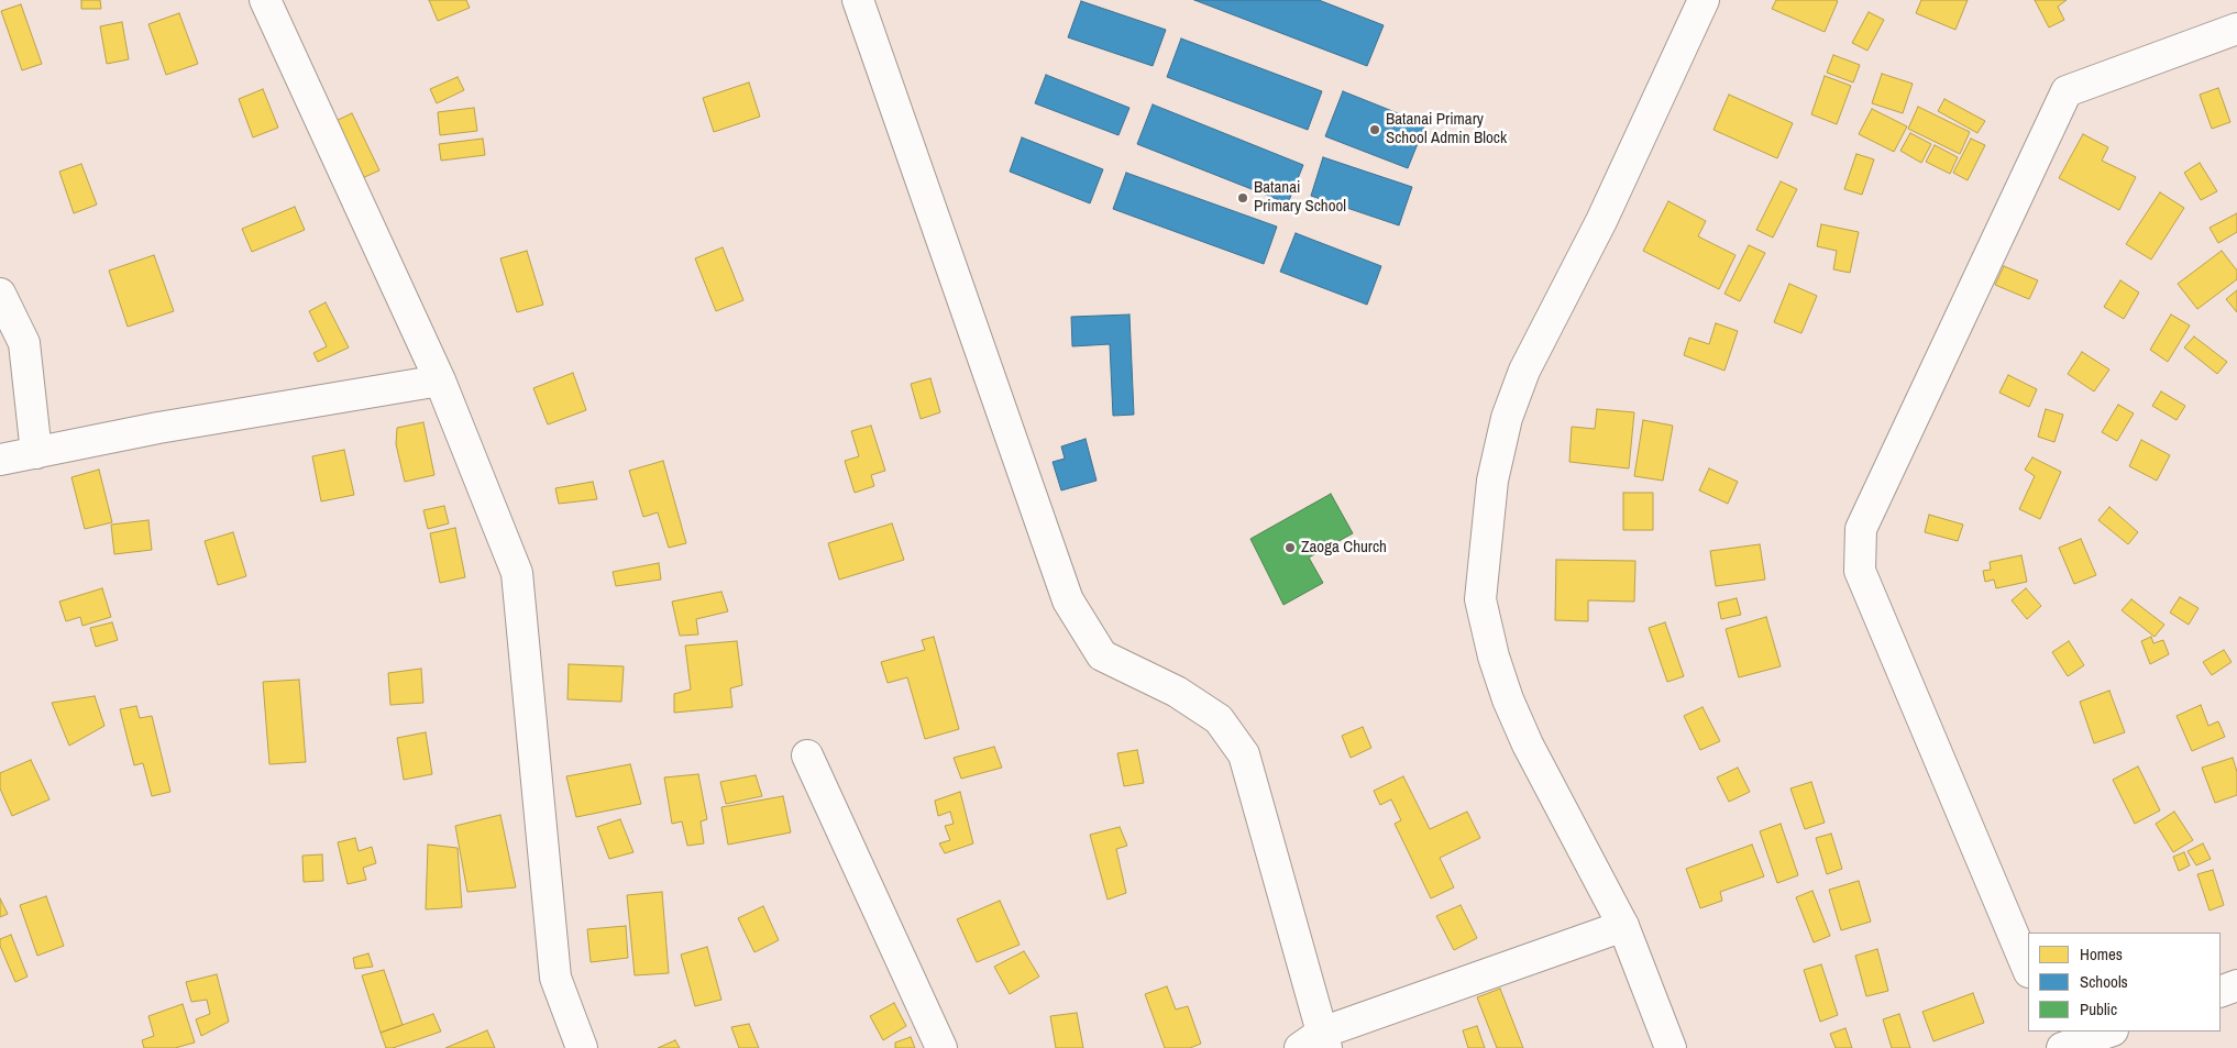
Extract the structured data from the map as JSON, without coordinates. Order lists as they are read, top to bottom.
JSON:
{
  "places": ["Batanai Primary School Admin Block", "Batanai Primary School", "Zaoga Church"],
  "legend": ["Homes", "Schools", "Public"]
}
